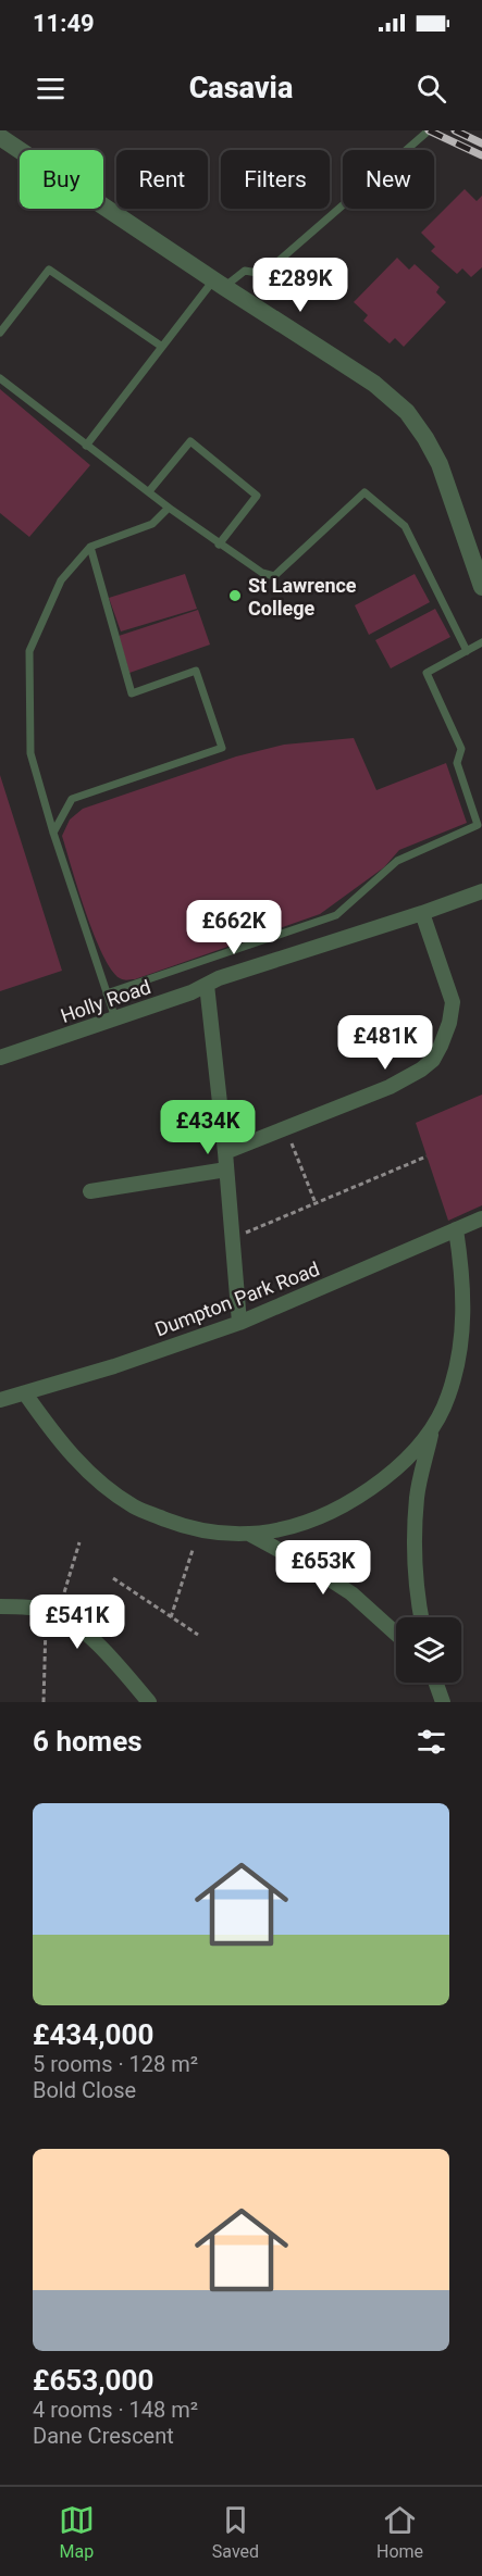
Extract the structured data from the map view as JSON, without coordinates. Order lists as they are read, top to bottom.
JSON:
{
  "streets": {
    "street": ["Holly Road", "Dumpton Park Road"]
  },
  "places": ["St Lawrence College"],
  "page": {
    "status": "11:49",
    "header": "Casavia",
    "chip": [
      "Buy",
      "Rent",
      "Filters",
      "New"
    ],
    "price": [
      "£289K",
      "£662K",
      "£481K",
      "£434K",
      "£653K",
      "£541K"
    ],
    "heading": "6 homes",
    "list": [
      {
        "name": "£434,000",
        "note": "5 rooms · 128 m² · Bold Close"
      },
      {
        "name": "£653,000",
        "note": "4 rooms · 148 m² · Dane Crescent"
      }
    ],
    "tabs": ["Map", "Saved", "Home"]
  }
}
